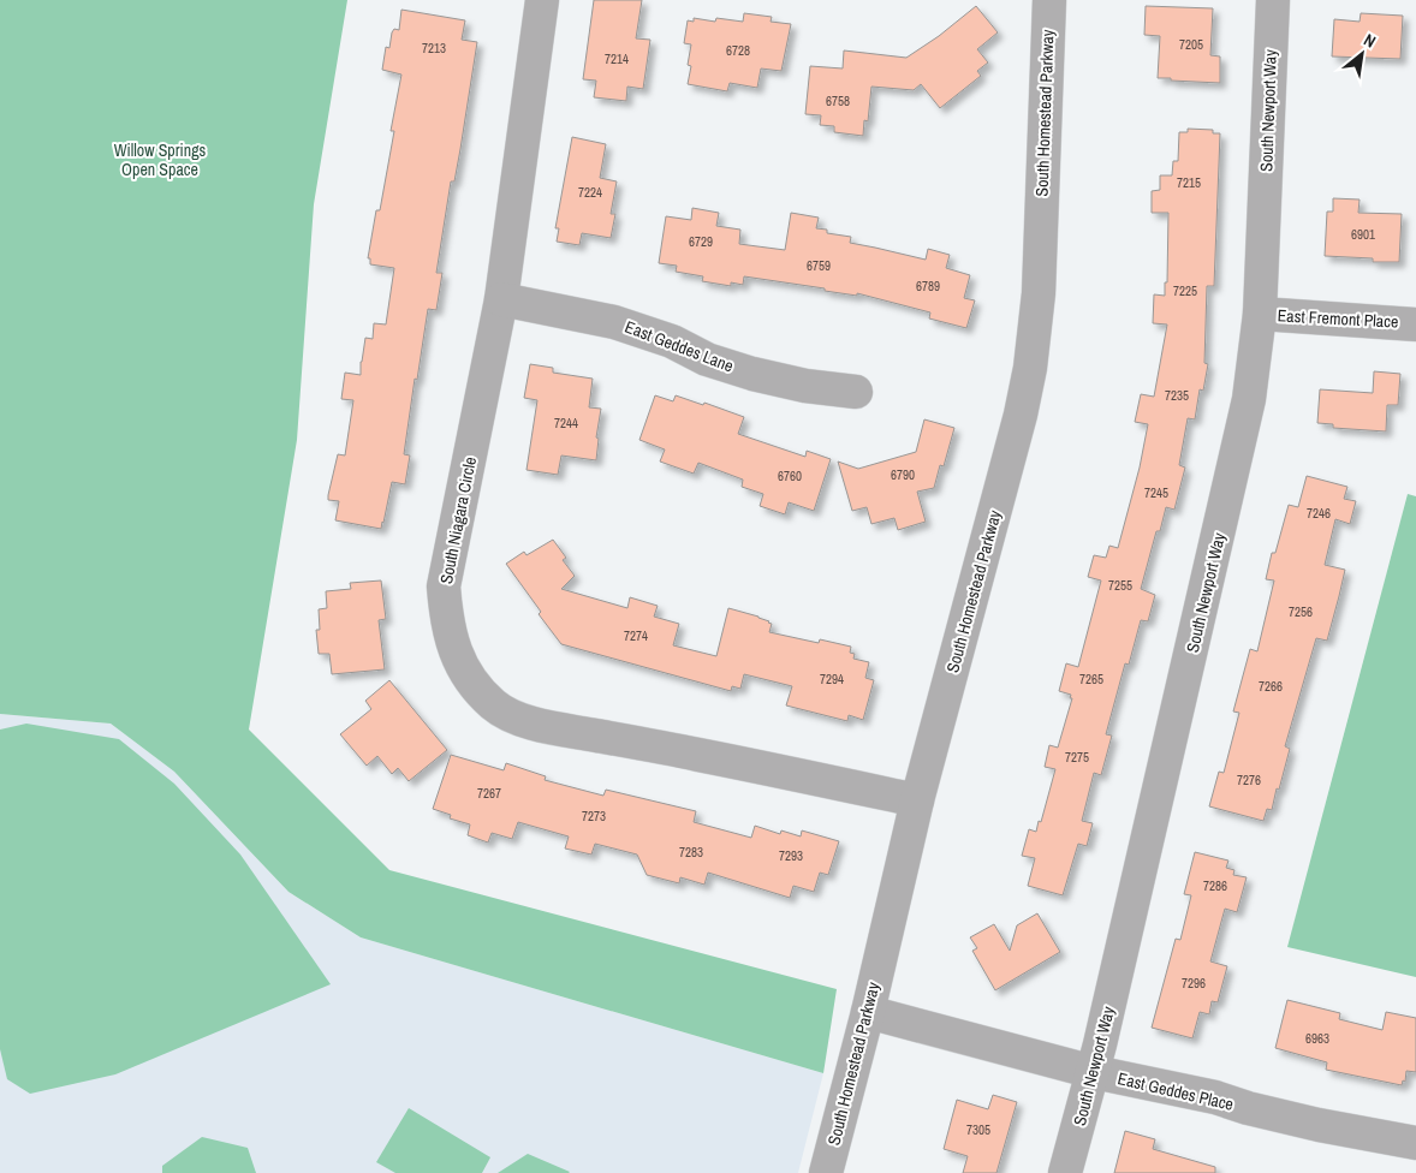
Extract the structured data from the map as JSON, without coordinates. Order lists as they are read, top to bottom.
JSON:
{
  "streets": {
    "street": [
      "South Newport Way",
      "South Homestead Parkway",
      "East Fremont Place",
      "East Geddes Lane",
      "South Niagara Circle",
      "East Geddes Place"
    ]
  },
  "crossings": [
    ["South Newport Way", "East Fremont Place"],
    ["South Newport Way", "East Geddes Place"],
    ["South Homestead Parkway", "South Niagara Circle"],
    ["South Homestead Parkway", "East Geddes Place"],
    ["East Geddes Lane", "South Niagara Circle"]
  ],
  "parks": ["Willow Springs Open Space"],
  "house_numbers": [
    "7205",
    "7213",
    "6728",
    "7214",
    "6758",
    "7215",
    "7224",
    "6901",
    "6729",
    "6759",
    "6789",
    "7225",
    "7235",
    "7244",
    "6790",
    "6760",
    "7245",
    "7246",
    "7255",
    "7256",
    "7274",
    "7294",
    "7265",
    "7266",
    "7275",
    "7276",
    "7267",
    "7273",
    "7283",
    "7293",
    "7286",
    "7296",
    "6963",
    "7305"
  ],
  "north": "top right"
}
